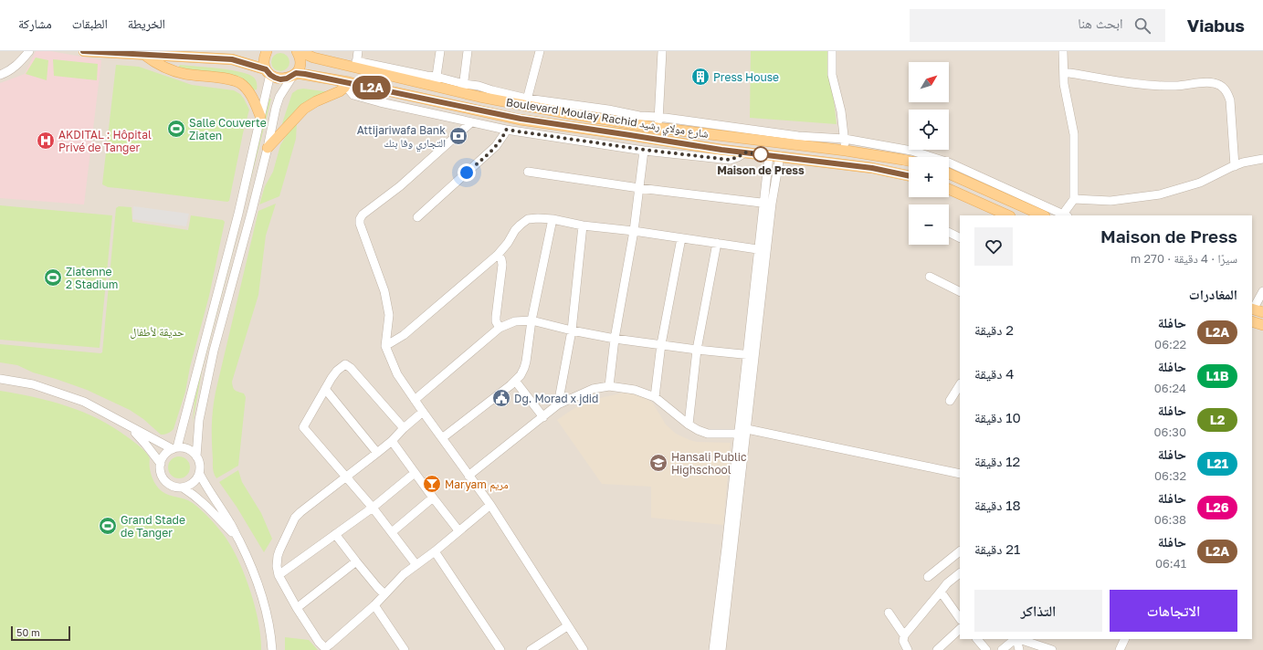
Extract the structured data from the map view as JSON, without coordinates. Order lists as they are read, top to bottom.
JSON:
{
  "streets": {
    "main road": ["Boulevard Moulay Rachid شارع مولاي رشيد"]
  },
  "parks": ["حديقة لأطفال"],
  "places": {
    "building": ["Press House"],
    "sports": ["Salle Couverte Ziaten", "Ziatenne 2 Stadium", "Grand Stade de Tanger"],
    "bank": ["Attijariwafa Bank التجاري وفا بنك"],
    "hospital": ["AKDITAL : Hôpital Privé de Tanger"],
    "other": ["Maison de Press"],
    "public building": ["Dg. Morad x jdid"],
    "school or university": ["Hansali Public Highschool"],
    "bar": ["Maryam مريم"]
  },
  "lines": ["bus line L2A"],
  "scale_bar": "50 m",
  "north": "top right",
  "page": {
    "header": "Viabus",
    "search": "ابحث هنا",
    "nav": ["الخريطة", "الطبقات", "مشاركة"],
    "on_map": "L2A",
    "map_buttons": ["+", "−"],
    "heading": [
      ["Maison de Press", "سيرًا · 4 دقيقة · 270 m"],
      "المغادرات"
    ],
    "list": [
      {
        "mark": "L2A",
        "name": "حافلة",
        "note": "06:22",
        "value": "2 دقيقة"
      },
      {
        "mark": "L1B",
        "name": "حافلة",
        "note": "06:24",
        "value": "4 دقيقة"
      },
      {
        "mark": "L2",
        "name": "حافلة",
        "note": "06:30",
        "value": "10 دقيقة"
      },
      {
        "mark": "L21",
        "name": "حافلة",
        "note": "06:32",
        "value": "12 دقيقة"
      },
      {
        "mark": "L26",
        "name": "حافلة",
        "note": "06:38",
        "value": "18 دقيقة"
      },
      {
        "mark": "L2A",
        "name": "حافلة",
        "note": "06:41",
        "value": "21 دقيقة"
      }
    ],
    "buttons": ["الاتجاهات", "التذاكر"],
    "scale": "50 m"
  }
}
